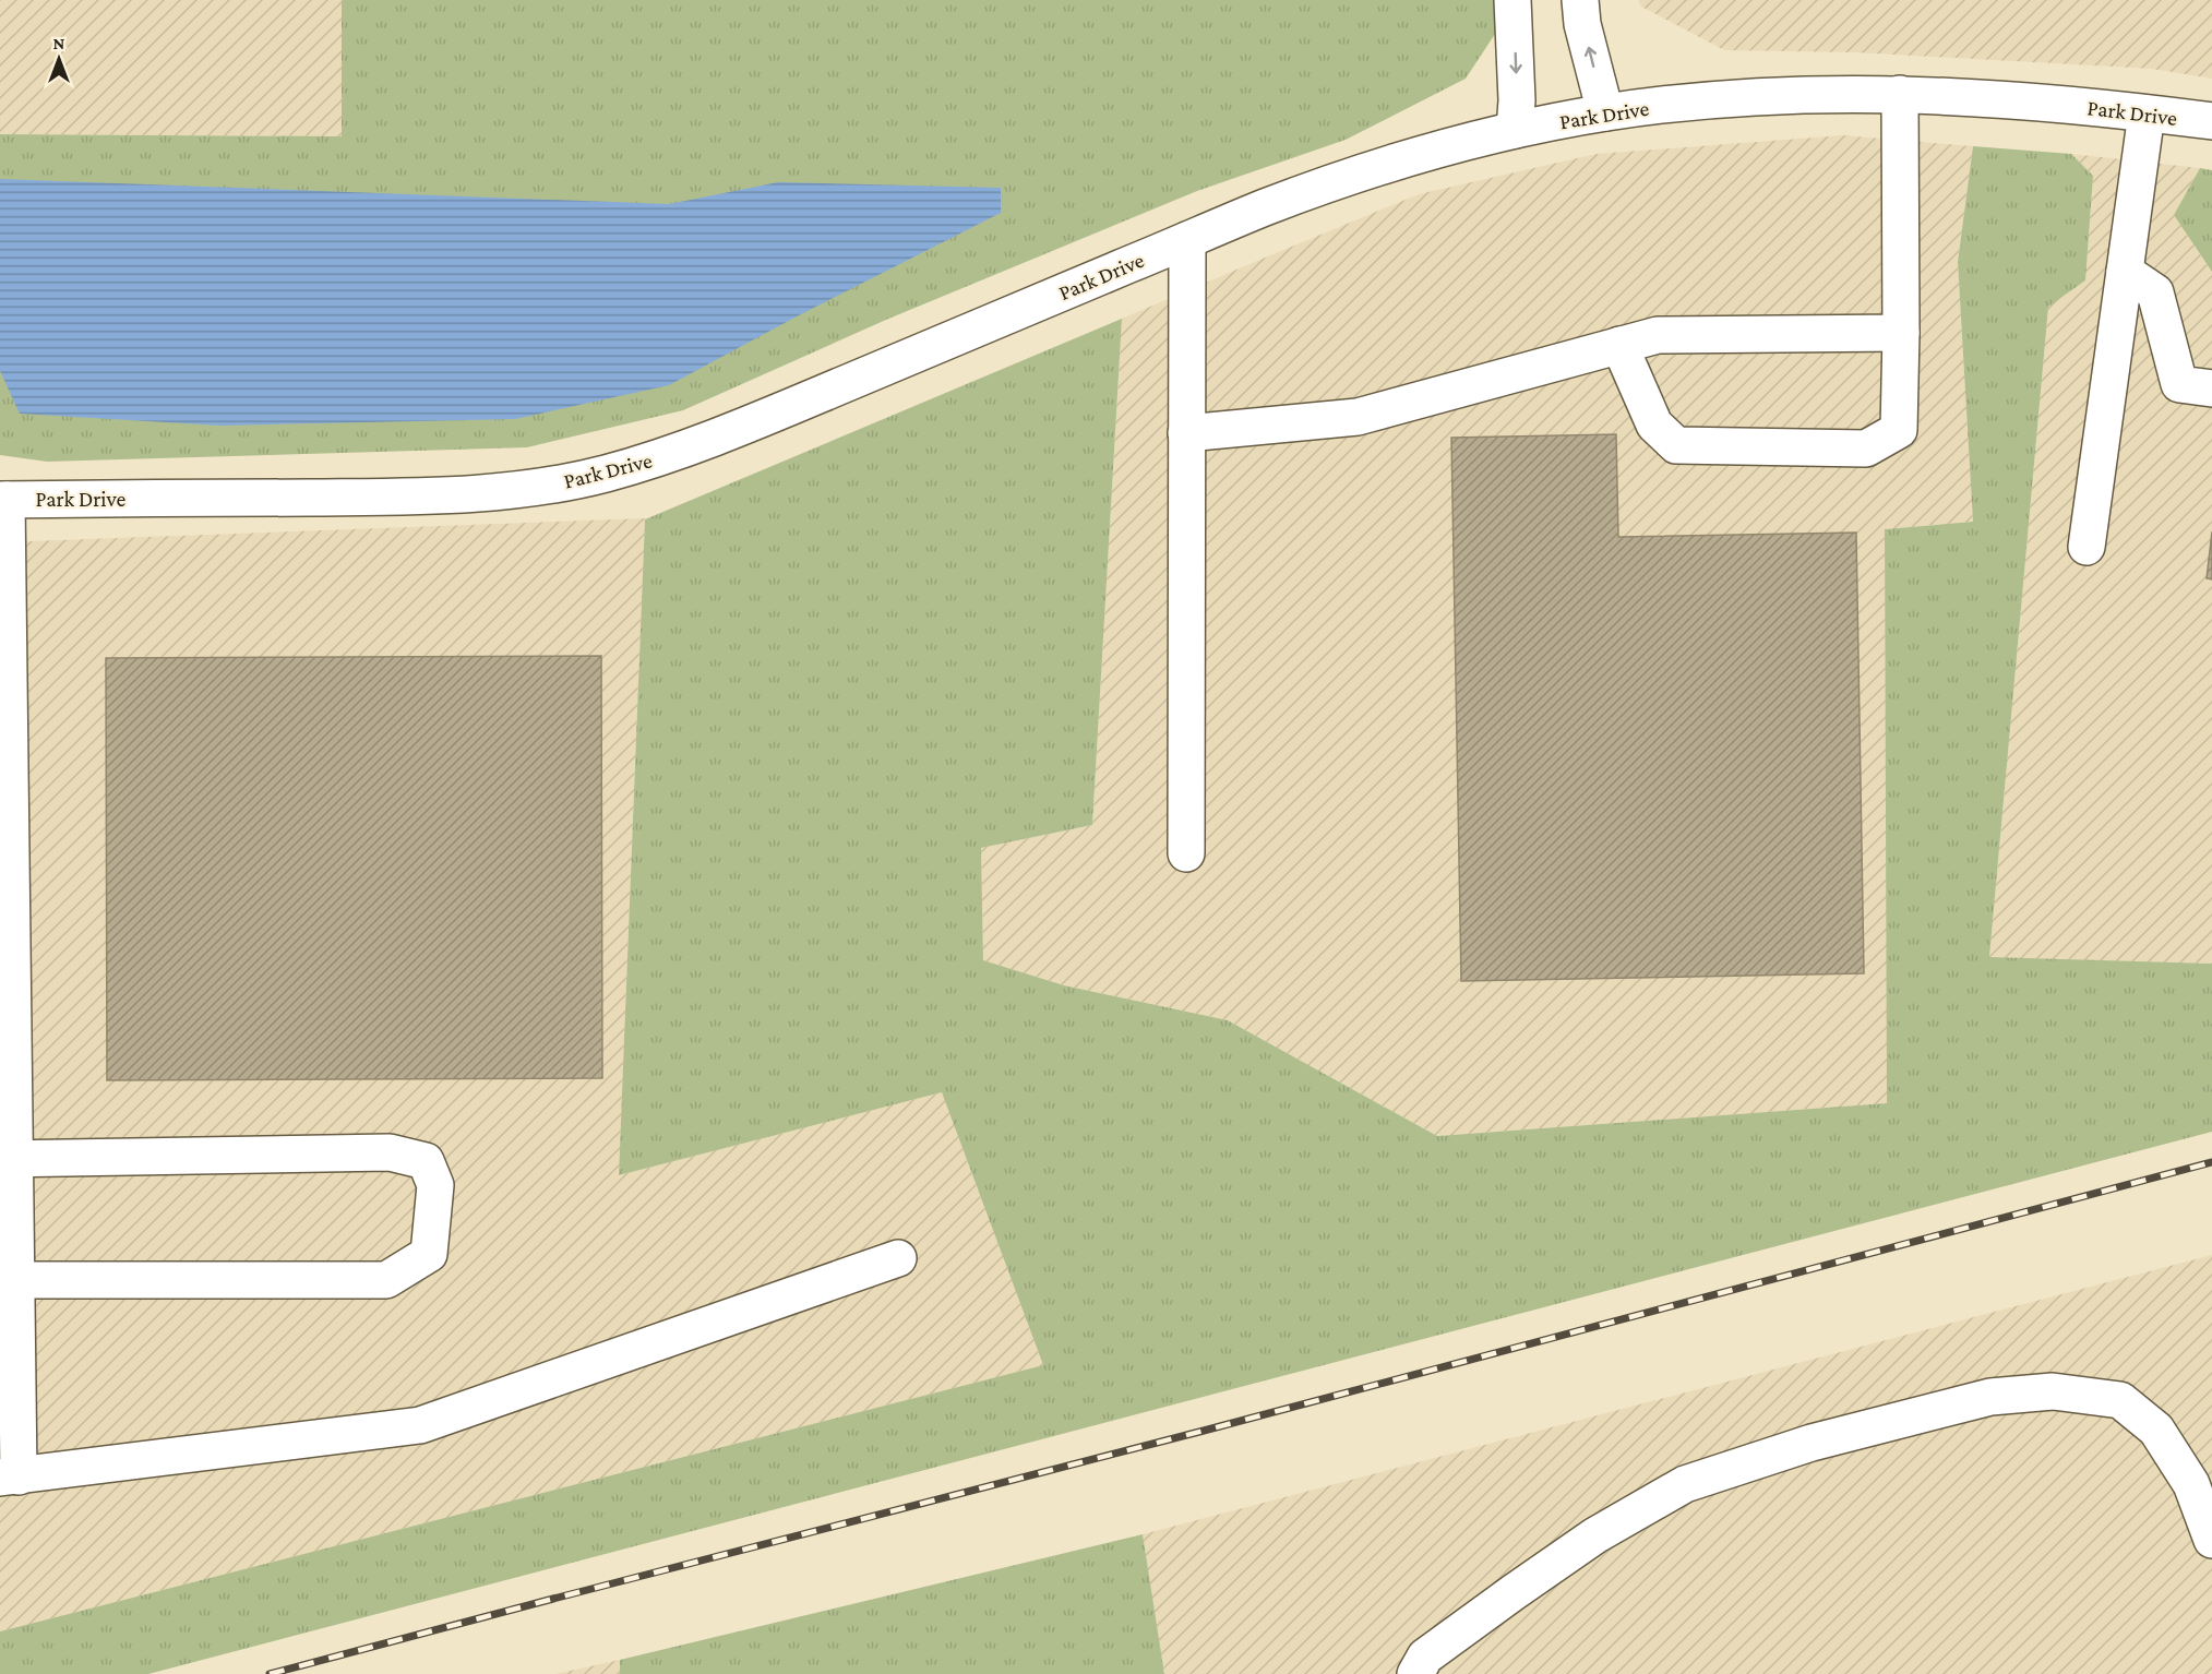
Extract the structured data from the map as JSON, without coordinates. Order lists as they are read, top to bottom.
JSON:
{
  "streets": {
    "street": ["Park Drive"]
  },
  "north": "top"
}
